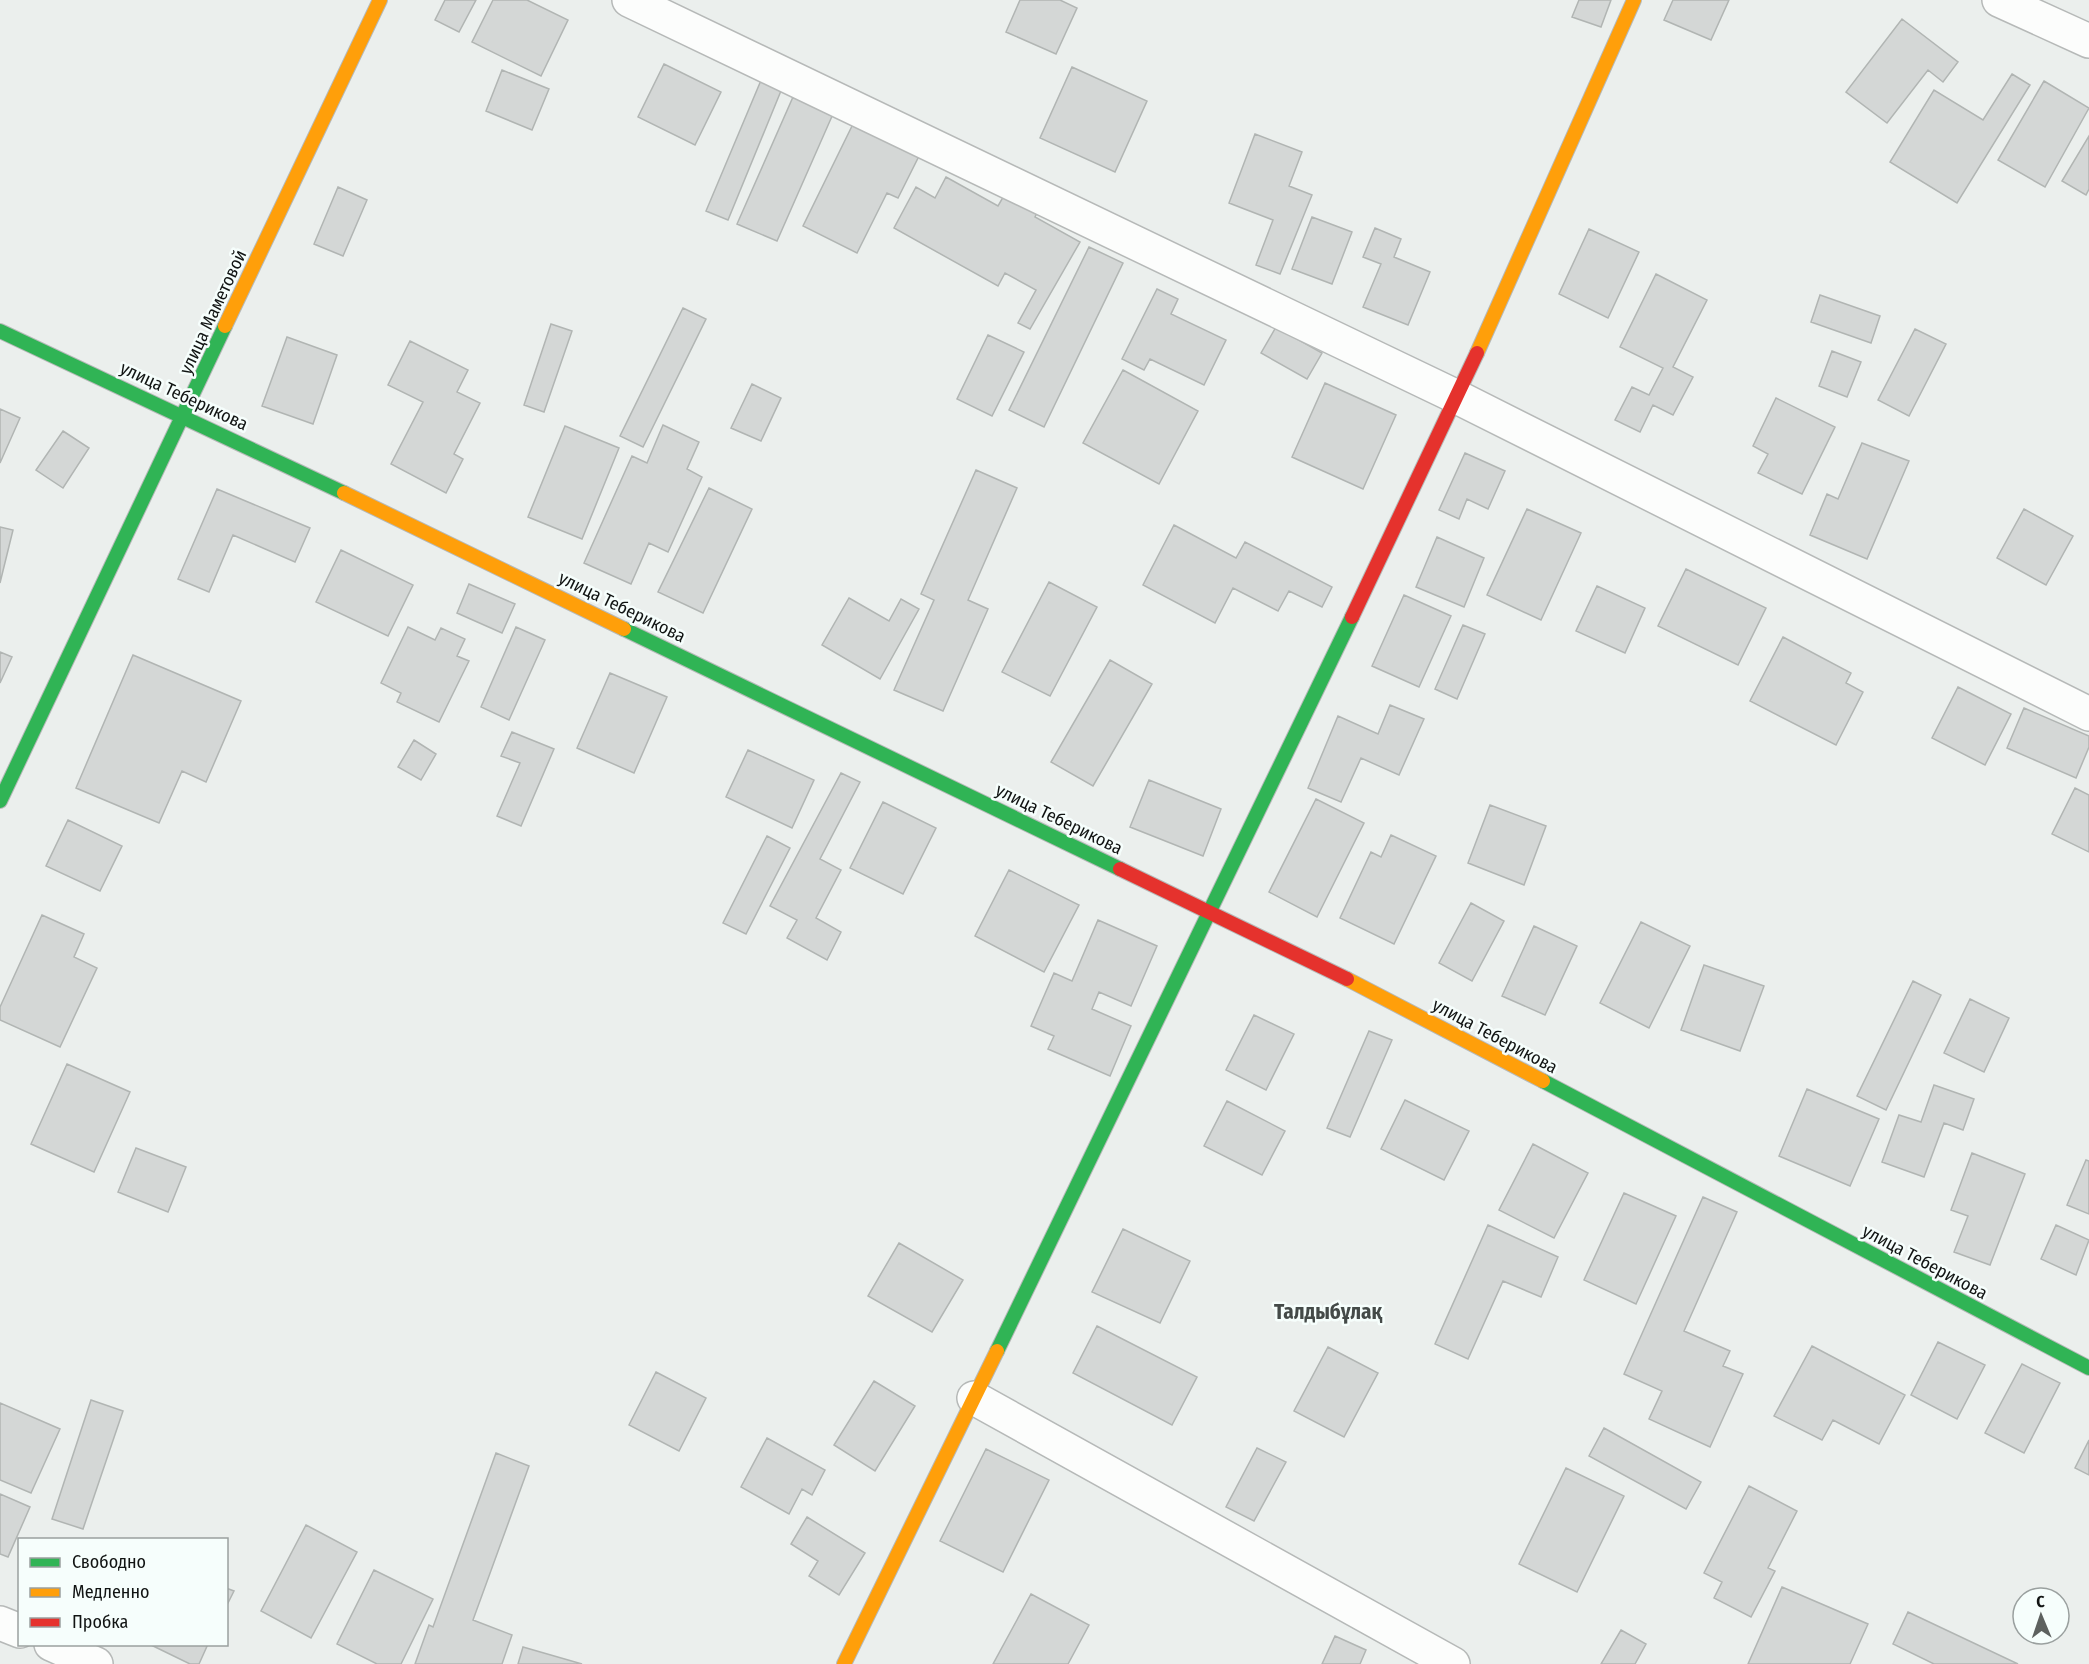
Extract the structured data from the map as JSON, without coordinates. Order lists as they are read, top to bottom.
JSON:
{
  "streets": {
    "street": ["улица Маметовой", "улица Теберикова"]
  },
  "crossings": [
    ["улица Маметовой", "улица Теберикова"]
  ],
  "districts": ["Талдыбұлақ"],
  "legend": ["Свободно", "Медленно", "Пробка"],
  "north": "top"
}
